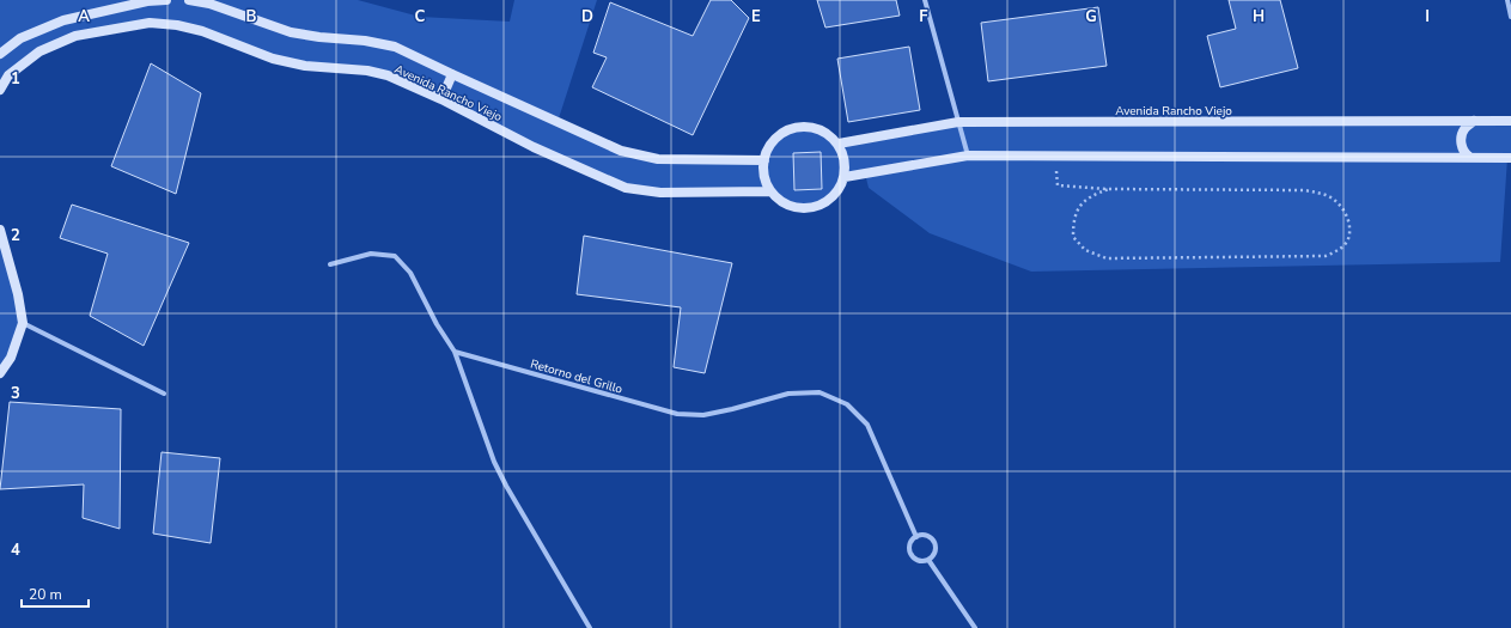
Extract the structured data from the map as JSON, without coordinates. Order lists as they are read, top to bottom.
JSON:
{
  "streets": {
    "street": ["Avenida Rancho Viejo", "Retorno del Grillo"]
  },
  "scale_bar": "20 m",
  "grid": {
    "columns": [
      "A",
      "B",
      "C",
      "D",
      "E",
      "F",
      "G",
      "H",
      "I"
    ],
    "rows": [
      "1",
      "2",
      "3",
      "4"
    ]
  }
}
